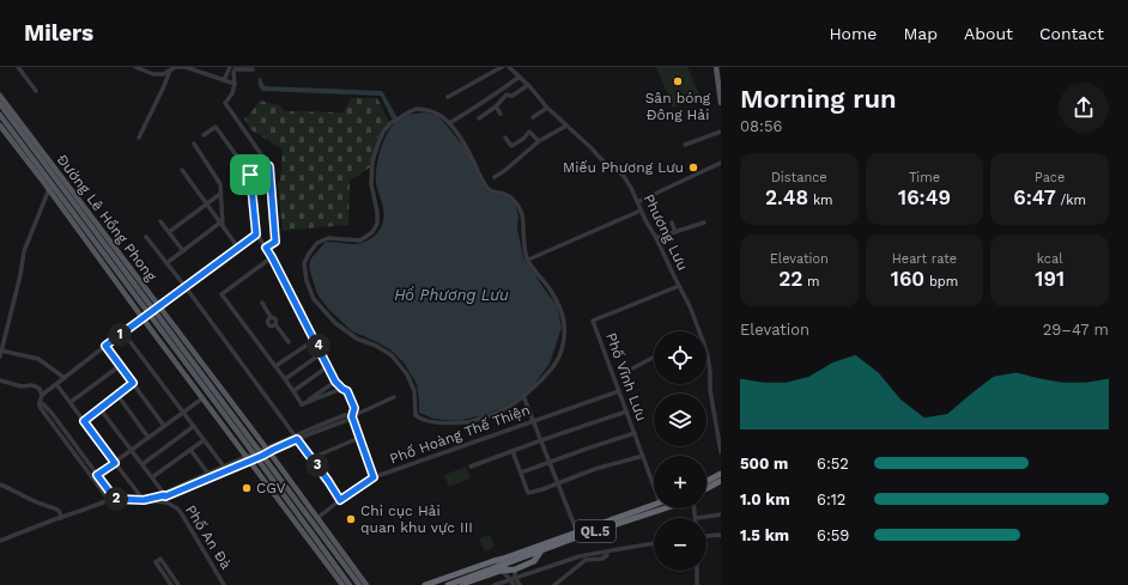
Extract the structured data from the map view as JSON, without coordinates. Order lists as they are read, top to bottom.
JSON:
{
  "streets": {
    "highway": ["QL.5"],
    "main road": ["Đường Lê Hồng Phong"],
    "street": [
      "Phương Lưu",
      "Phố Vĩnh Lưu",
      "Phố Hoàng Thế Thiện",
      "Phố An Đà"
    ]
  },
  "crossings": [
    ["Đường Lê Hồng Phong", "Phố Hoàng Thế Thiện"],
    ["Phương Lưu", "Phố Vĩnh Lưu"],
    ["Phố Vĩnh Lưu", "Phố Hoàng Thế Thiện"]
  ],
  "water": ["Hồ Phương Lưu"],
  "places": [
    "Sân bóng Đông Hải",
    "Miếu Phương Lưu",
    "CGV",
    "Chi cục Hải quan khu vực III"
  ],
  "page": {
    "header": "Milers",
    "nav": [
      "Home",
      "Map",
      "About",
      "Contact"
    ],
    "heading": ["Morning run", "08:56"],
    "stats": [
      ["Distance", "2.48 km"],
      ["Time", "16:49"],
      ["Pace", "6:47 /km"],
      ["Elevation", "22 m"],
      ["Heart rate", "160 bpm"],
      ["kcal", "191"]
    ],
    "chart": ["Elevation", "29–47 m"],
    "pins": [
      "1",
      "4",
      "3",
      "2"
    ],
    "map_buttons": ["+", "−"],
    "list": [
      {
        "name": "500 m",
        "note": "6:52"
      },
      {
        "name": "1.0 km",
        "note": "6:12"
      },
      {
        "name": "1.5 km",
        "note": "6:59"
      }
    ]
  }
}
